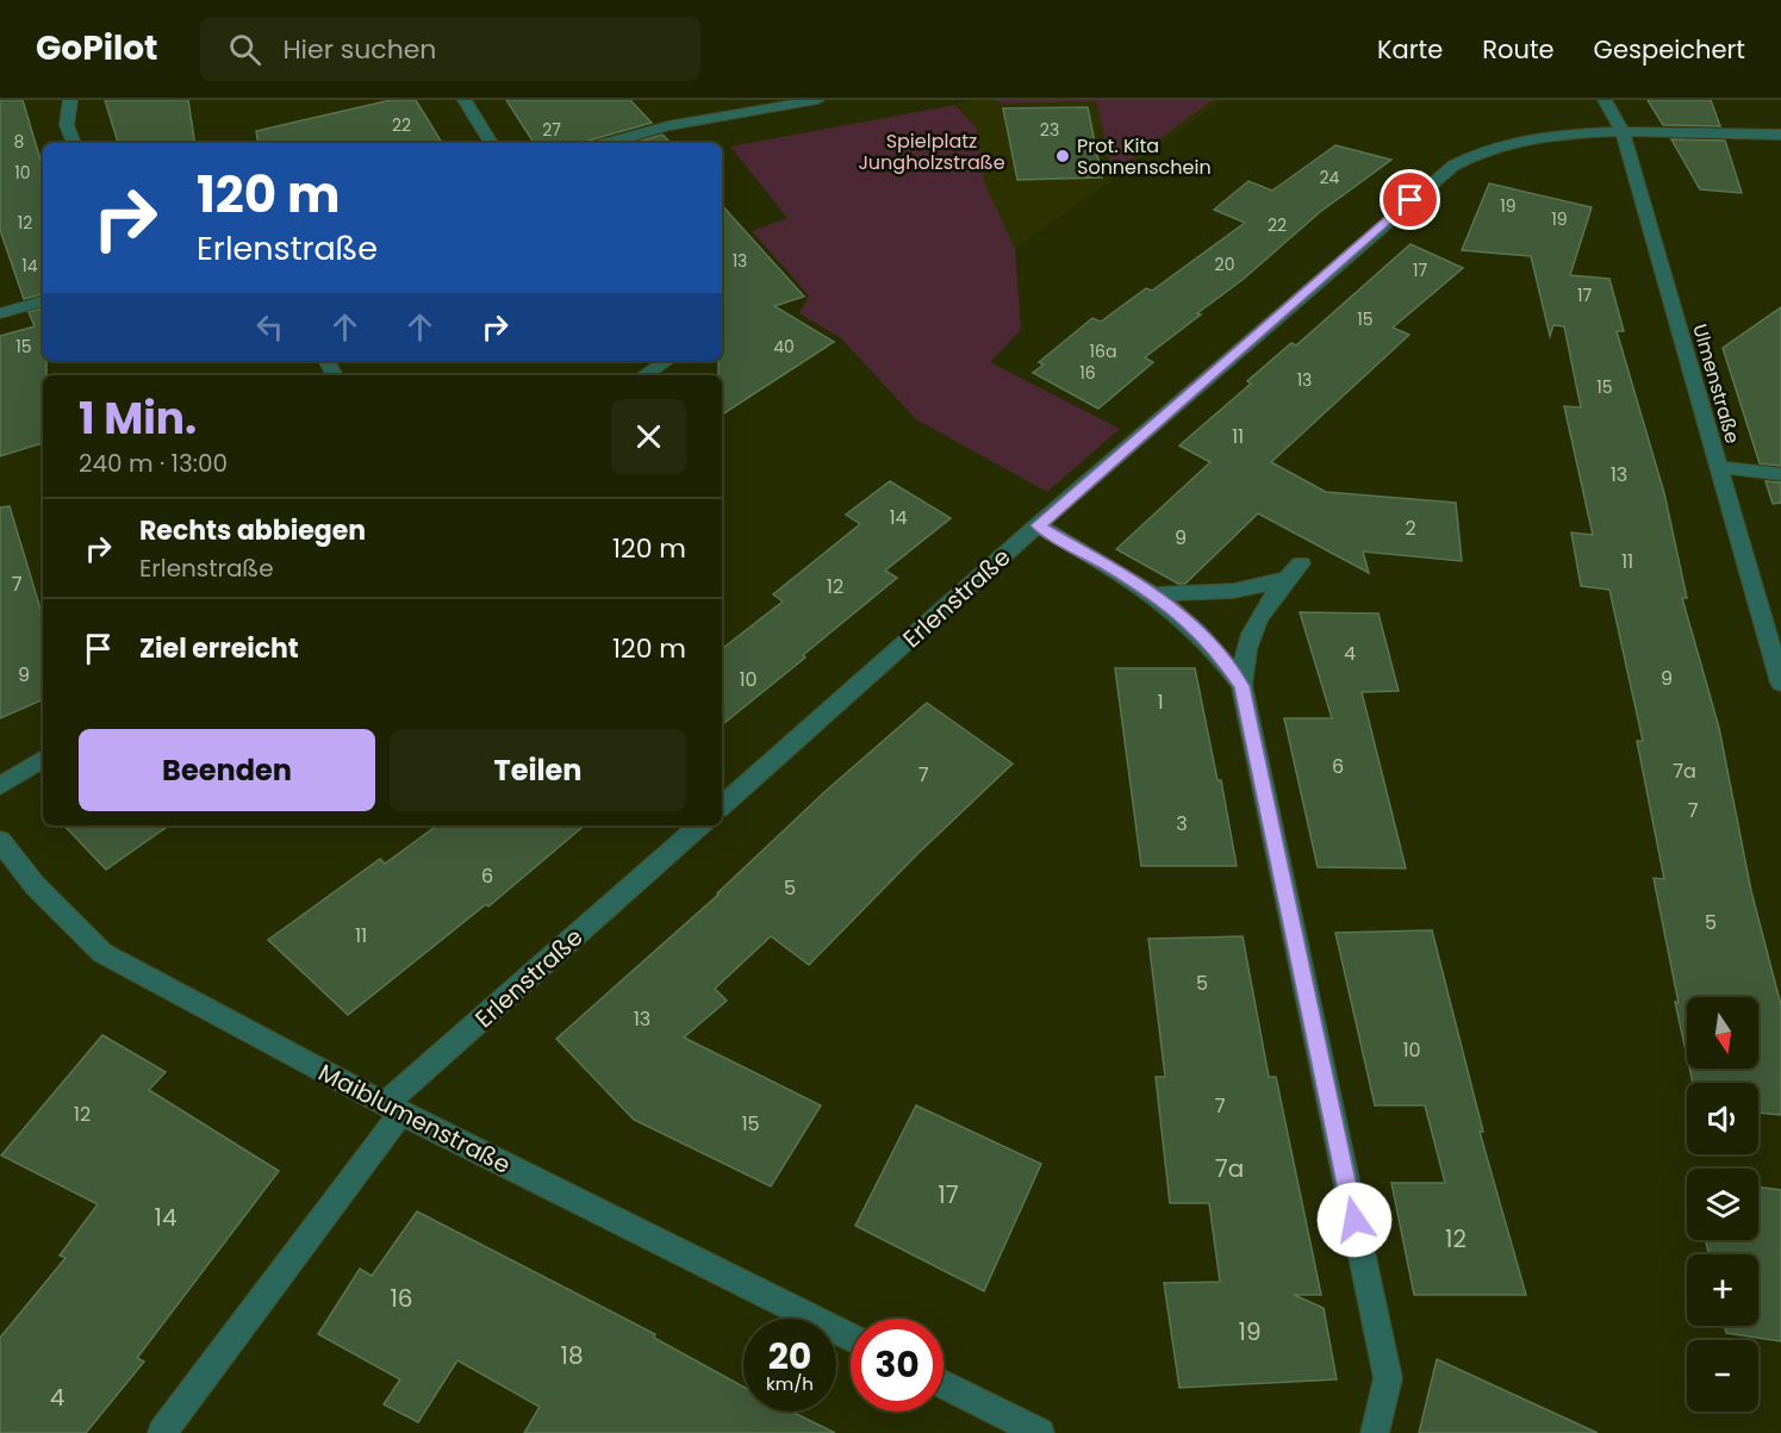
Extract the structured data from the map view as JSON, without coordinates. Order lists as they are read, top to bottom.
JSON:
{
  "streets": {
    "street": ["Ulmenstraße", "Erlenstraße", "Maiblumenstraße"]
  },
  "crossings": [
    ["Ulmenstraße", "Erlenstraße"],
    ["Erlenstraße", "Maiblumenstraße"]
  ],
  "parks": ["Spielplatz Jungholzstraße"],
  "places": ["Prot. Kita Sonnenschein"],
  "house_numbers": [
    "22",
    "27",
    "23",
    "8",
    "10",
    "24",
    "19",
    "19",
    "12",
    "22",
    "13",
    "20",
    "14",
    "17",
    "17",
    "15",
    "15",
    "40",
    "16a",
    "16",
    "13",
    "15",
    "11",
    "13",
    "14",
    "2",
    "9",
    "11",
    "7",
    "12",
    "4",
    "9",
    "9",
    "10",
    "1",
    "6",
    "7a",
    "7",
    "7",
    "3",
    "6",
    "5",
    "5",
    "11",
    "5",
    "13",
    "10",
    "7",
    "12",
    "15",
    "7a",
    "17",
    "14",
    "12",
    "16",
    "19",
    "18",
    "4"
  ],
  "north": "bottom",
  "page": {
    "header": "GoPilot",
    "search": "Hier suchen",
    "nav": ["Karte", "Route", "Gespeichert"],
    "turn": ["120 m", "Erlenstraße"],
    "heading": ["1 Min.", "240 m · 13:00"],
    "list": [
      {
        "name": "Rechts abbiegen",
        "note": "Erlenstraße",
        "value": "120 m"
      },
      {
        "name": "Ziel erreicht",
        "value": "120 m"
      }
    ],
    "buttons": ["Beenden", "Teilen"],
    "map_buttons": ["+", "−"],
    "speed": "20 km/h",
    "limit": "30"
  }
}
